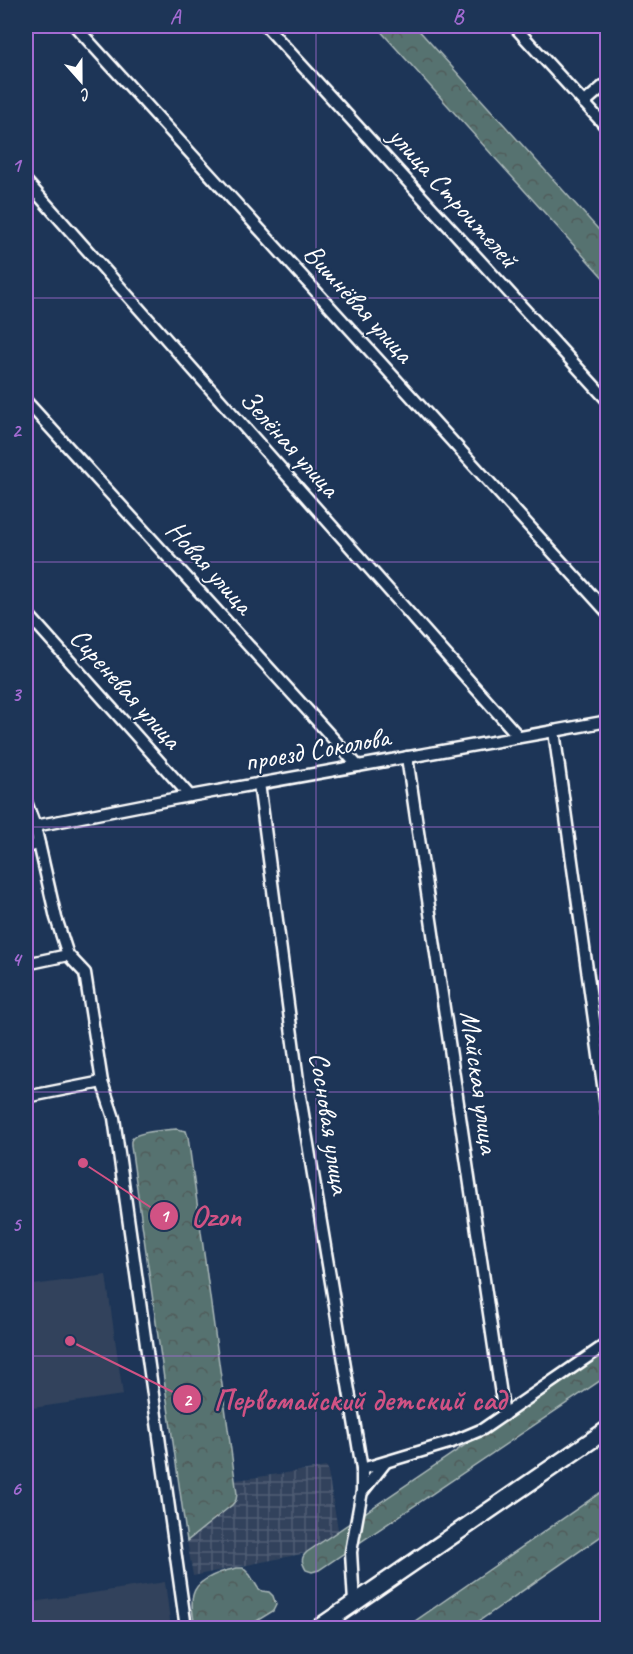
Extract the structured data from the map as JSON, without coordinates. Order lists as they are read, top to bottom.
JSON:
{
  "streets": {
    "street": [
      "улица Строителей",
      "Вишнёвая улица",
      "Зелёная улица",
      "Новая улица",
      "Сиреневая улица",
      "проезд Соколова",
      "Майская улица",
      "Сосновая улица"
    ]
  },
  "crossings": [
    ["Зелёная улица", "проезд Соколова"],
    ["Новая улица", "проезд Соколова"],
    ["Сиреневая улица", "проезд Соколова"],
    ["проезд Соколова", "Майская улица"],
    ["проезд Соколова", "Сосновая улица"]
  ],
  "places": ["Ozon", "Первомайский детский сад"],
  "north": "bottom",
  "grid": {
    "columns": ["A", "B"],
    "rows": [
      "1",
      "2",
      "3",
      "4",
      "5",
      "6"
    ]
  }
}
